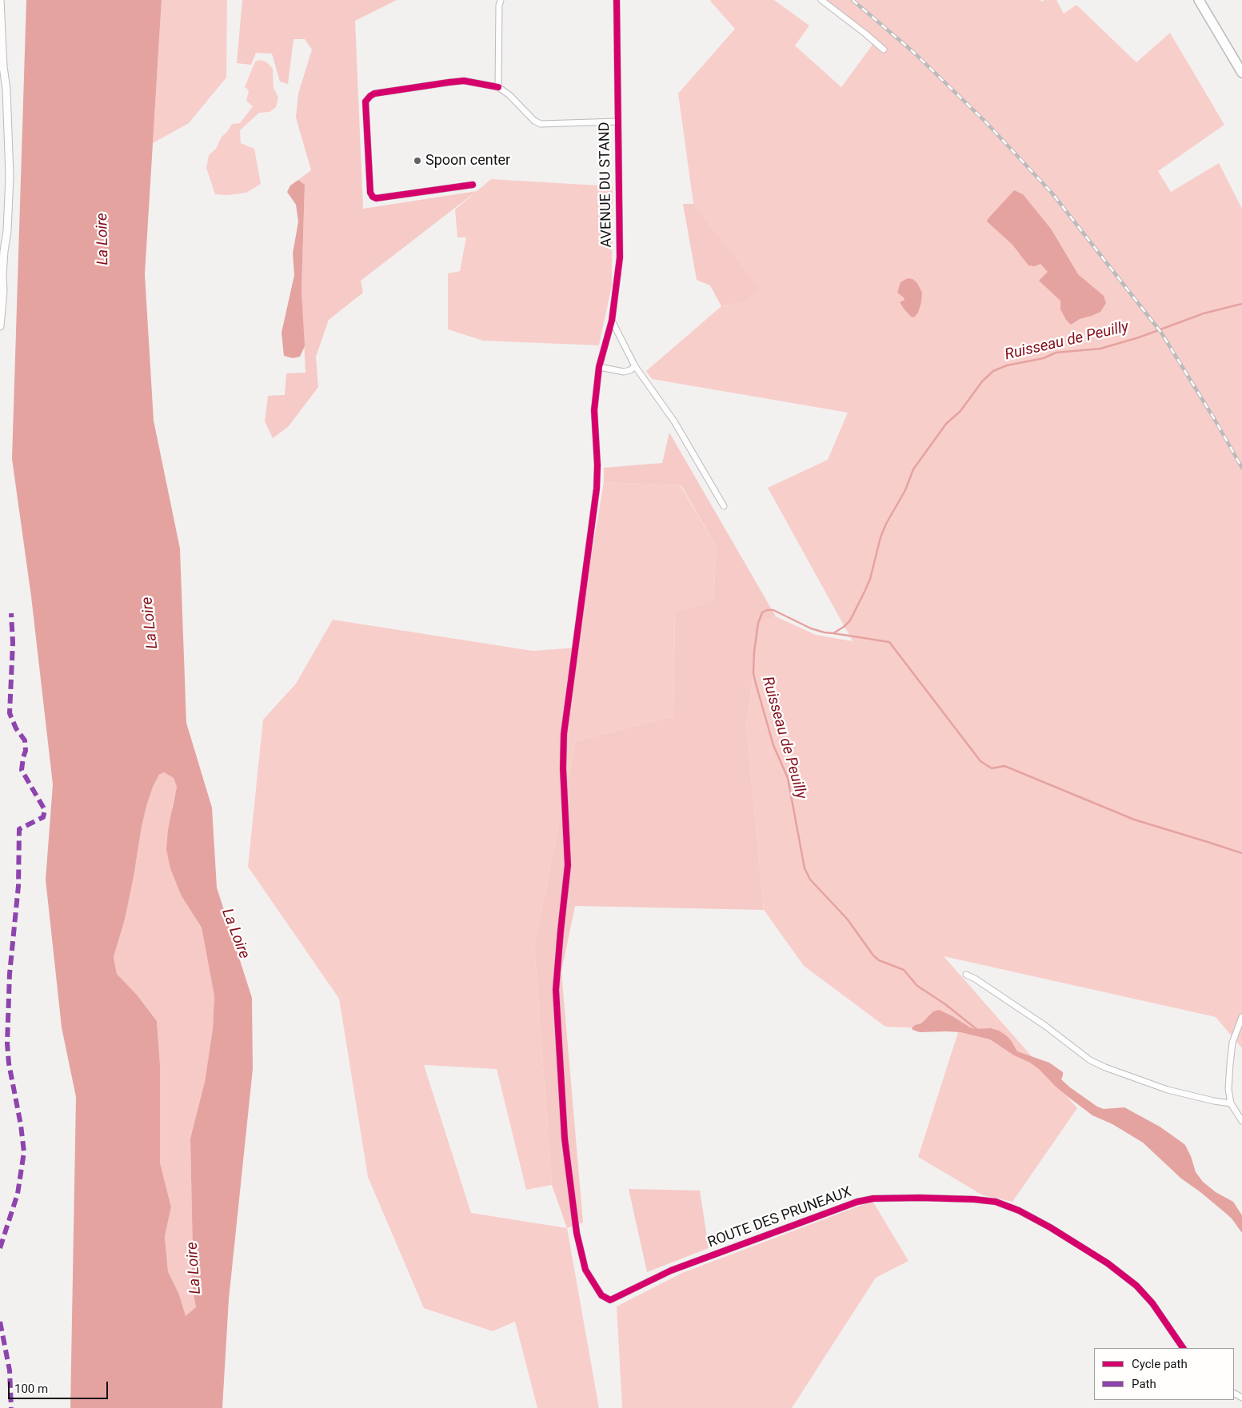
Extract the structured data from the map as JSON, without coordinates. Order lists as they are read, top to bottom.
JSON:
{
  "streets": {
    "street": ["AVENUE DU STAND", "ROUTE DES PRUNEAUX"]
  },
  "crossings": [
    ["AVENUE DU STAND", "ROUTE DES PRUNEAUX"]
  ],
  "water": ["La Loire", "Ruisseau de Peuilly"],
  "places": ["Spoon center"],
  "legend": ["Cycle path", "Path"],
  "scale_bar": "100 m"
}
